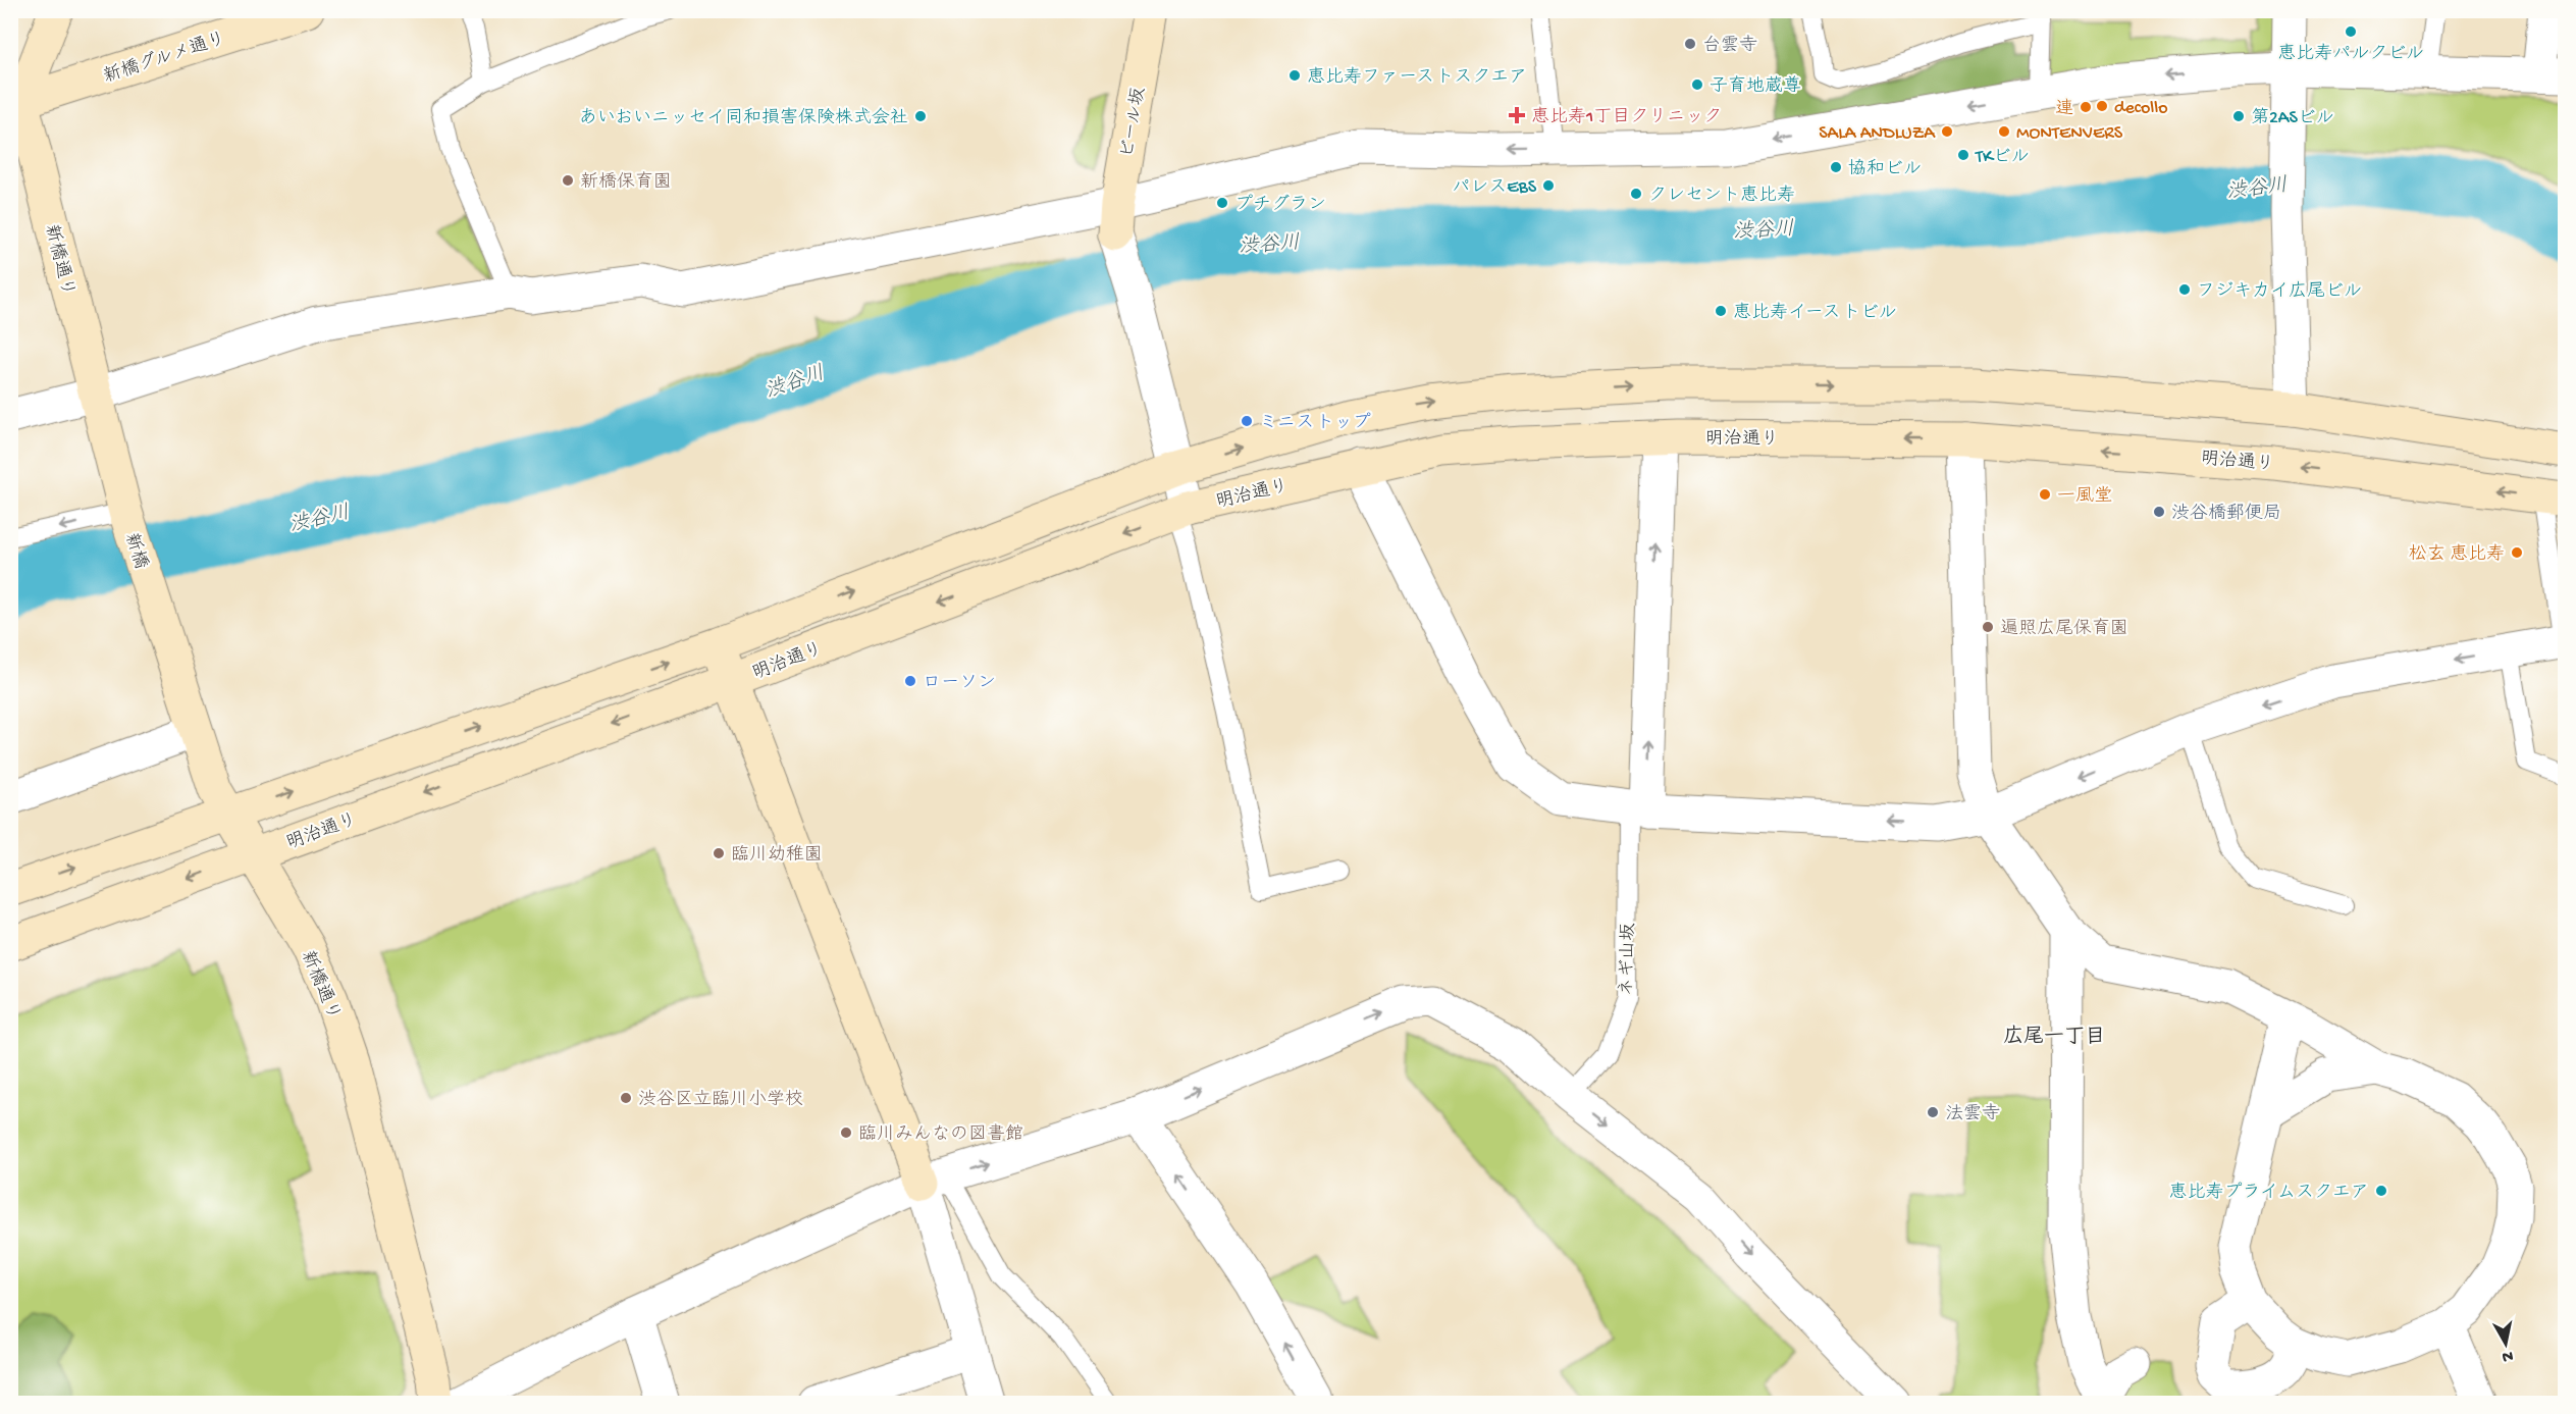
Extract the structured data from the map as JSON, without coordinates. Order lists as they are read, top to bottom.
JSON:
{
  "streets": {
    "main road": [
      "新橋グルメ通り",
      "ビール坂",
      "新橋通り",
      "明治通り",
      "新橋"
    ],
    "lane": ["ネギ山坂"]
  },
  "crossings": [
    ["新橋グルメ通り", "新橋通り"],
    ["新橋通り", "明治通り"],
    ["新橋通り", "新橋"]
  ],
  "districts": ["広尾一丁目"],
  "water": ["渋谷川"],
  "places": {
    "other": [
      "恵比寿パルクビル",
      "台雲寺",
      "恵比寿ファーストスクエア",
      "子育地蔵尊",
      "decollo",
      "連",
      "あいおいニッセイ同和損害保険株式会社",
      "第2ASビル",
      "SALA ANDLUZA",
      "MONTENVERS",
      "TKビル",
      "協和ビル",
      "新橋保育園",
      "パレスEBS",
      "クレセント恵比寿",
      "プチグラン",
      "フジキカイ広尾ビル",
      "恵比寿イーストビル",
      "ミニストップ",
      "一風堂",
      "渋谷橋郵便局",
      "松玄 恵比寿",
      "遍照広尾保育園",
      "ローソン",
      "臨川幼稚園",
      "渋谷区立臨川小学校",
      "法雲寺",
      "臨川みんなの図書館",
      "恵比寿プライムスクエア"
    ],
    "health": ["恵比寿1丁目クリニック"]
  },
  "north": "bottom"
}
